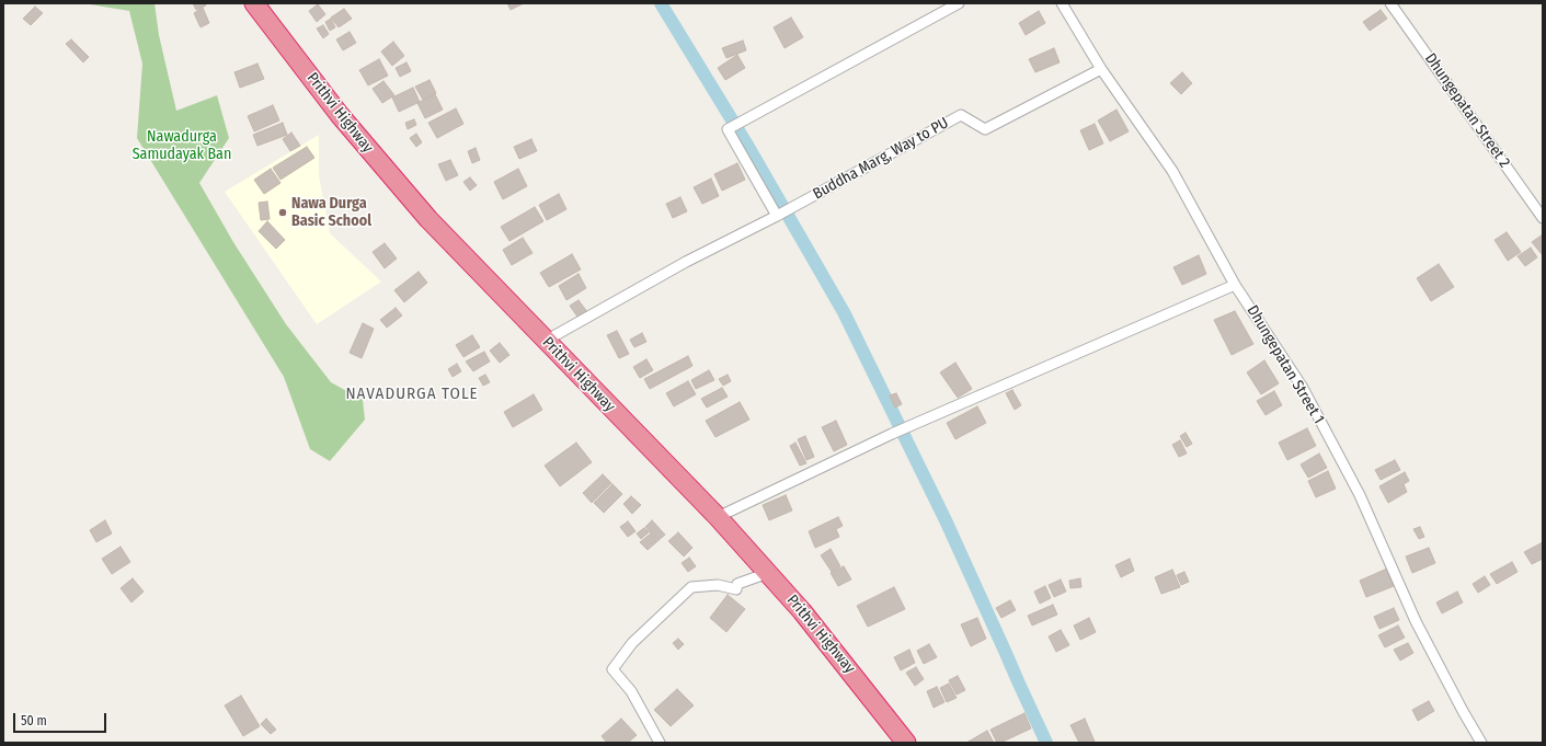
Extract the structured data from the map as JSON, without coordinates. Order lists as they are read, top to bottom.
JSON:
{
  "streets": {
    "highway": ["Prithvi Highway"],
    "street": ["Dhungepatan Street 2", "Buddha Marg, Way to PU", "Dhungepatan Street 1"]
  },
  "crossings": [
    ["Prithvi Highway", "Buddha Marg, Way to PU"],
    ["Buddha Marg, Way to PU", "Dhungepatan Street 1"]
  ],
  "districts": ["NAVADURGA TOLE"],
  "parks": ["Nawadurga Samudayak Ban"],
  "places": ["Nawa Durga Basic School"],
  "scale_bar": "50 m"
}
